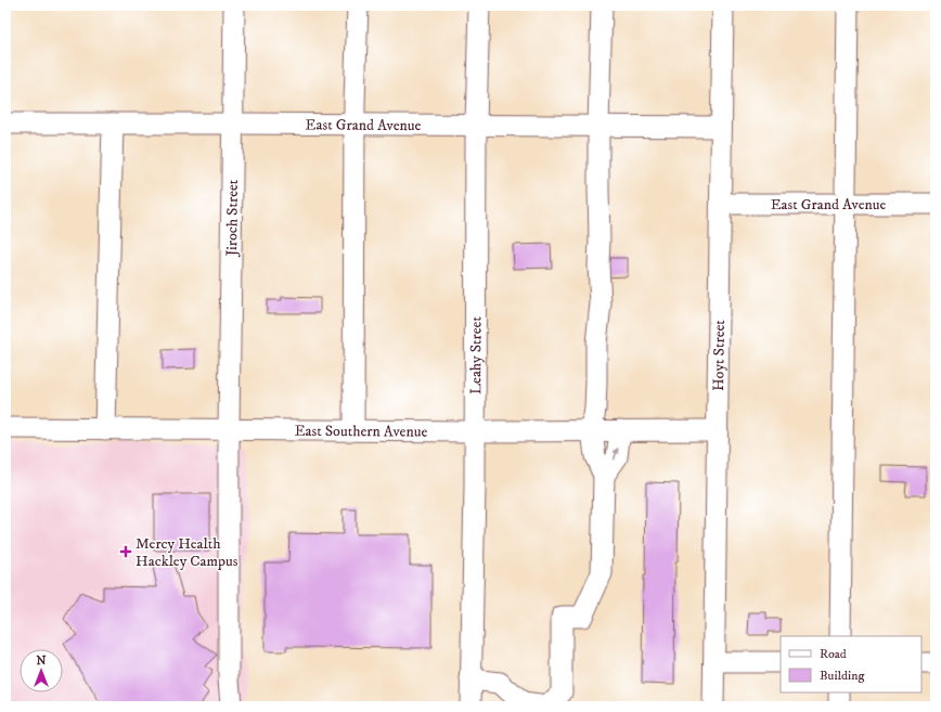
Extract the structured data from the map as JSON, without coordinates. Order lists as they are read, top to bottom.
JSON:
{
  "streets": {
    "street": [
      "East Grand Avenue",
      "Jiroch Street",
      "Hoyt Street",
      "Leahy Street",
      "East Southern Avenue"
    ]
  },
  "crossings": [
    ["East Grand Avenue", "Jiroch Street"],
    ["East Grand Avenue", "Hoyt Street"],
    ["East Grand Avenue", "Leahy Street"],
    ["Jiroch Street", "East Southern Avenue"],
    ["Hoyt Street", "East Southern Avenue"],
    ["Leahy Street", "East Southern Avenue"]
  ],
  "places": {
    "health": ["Mercy Health Hackley Campus"]
  },
  "legend": ["Road", "Building"],
  "north": "top"
}
